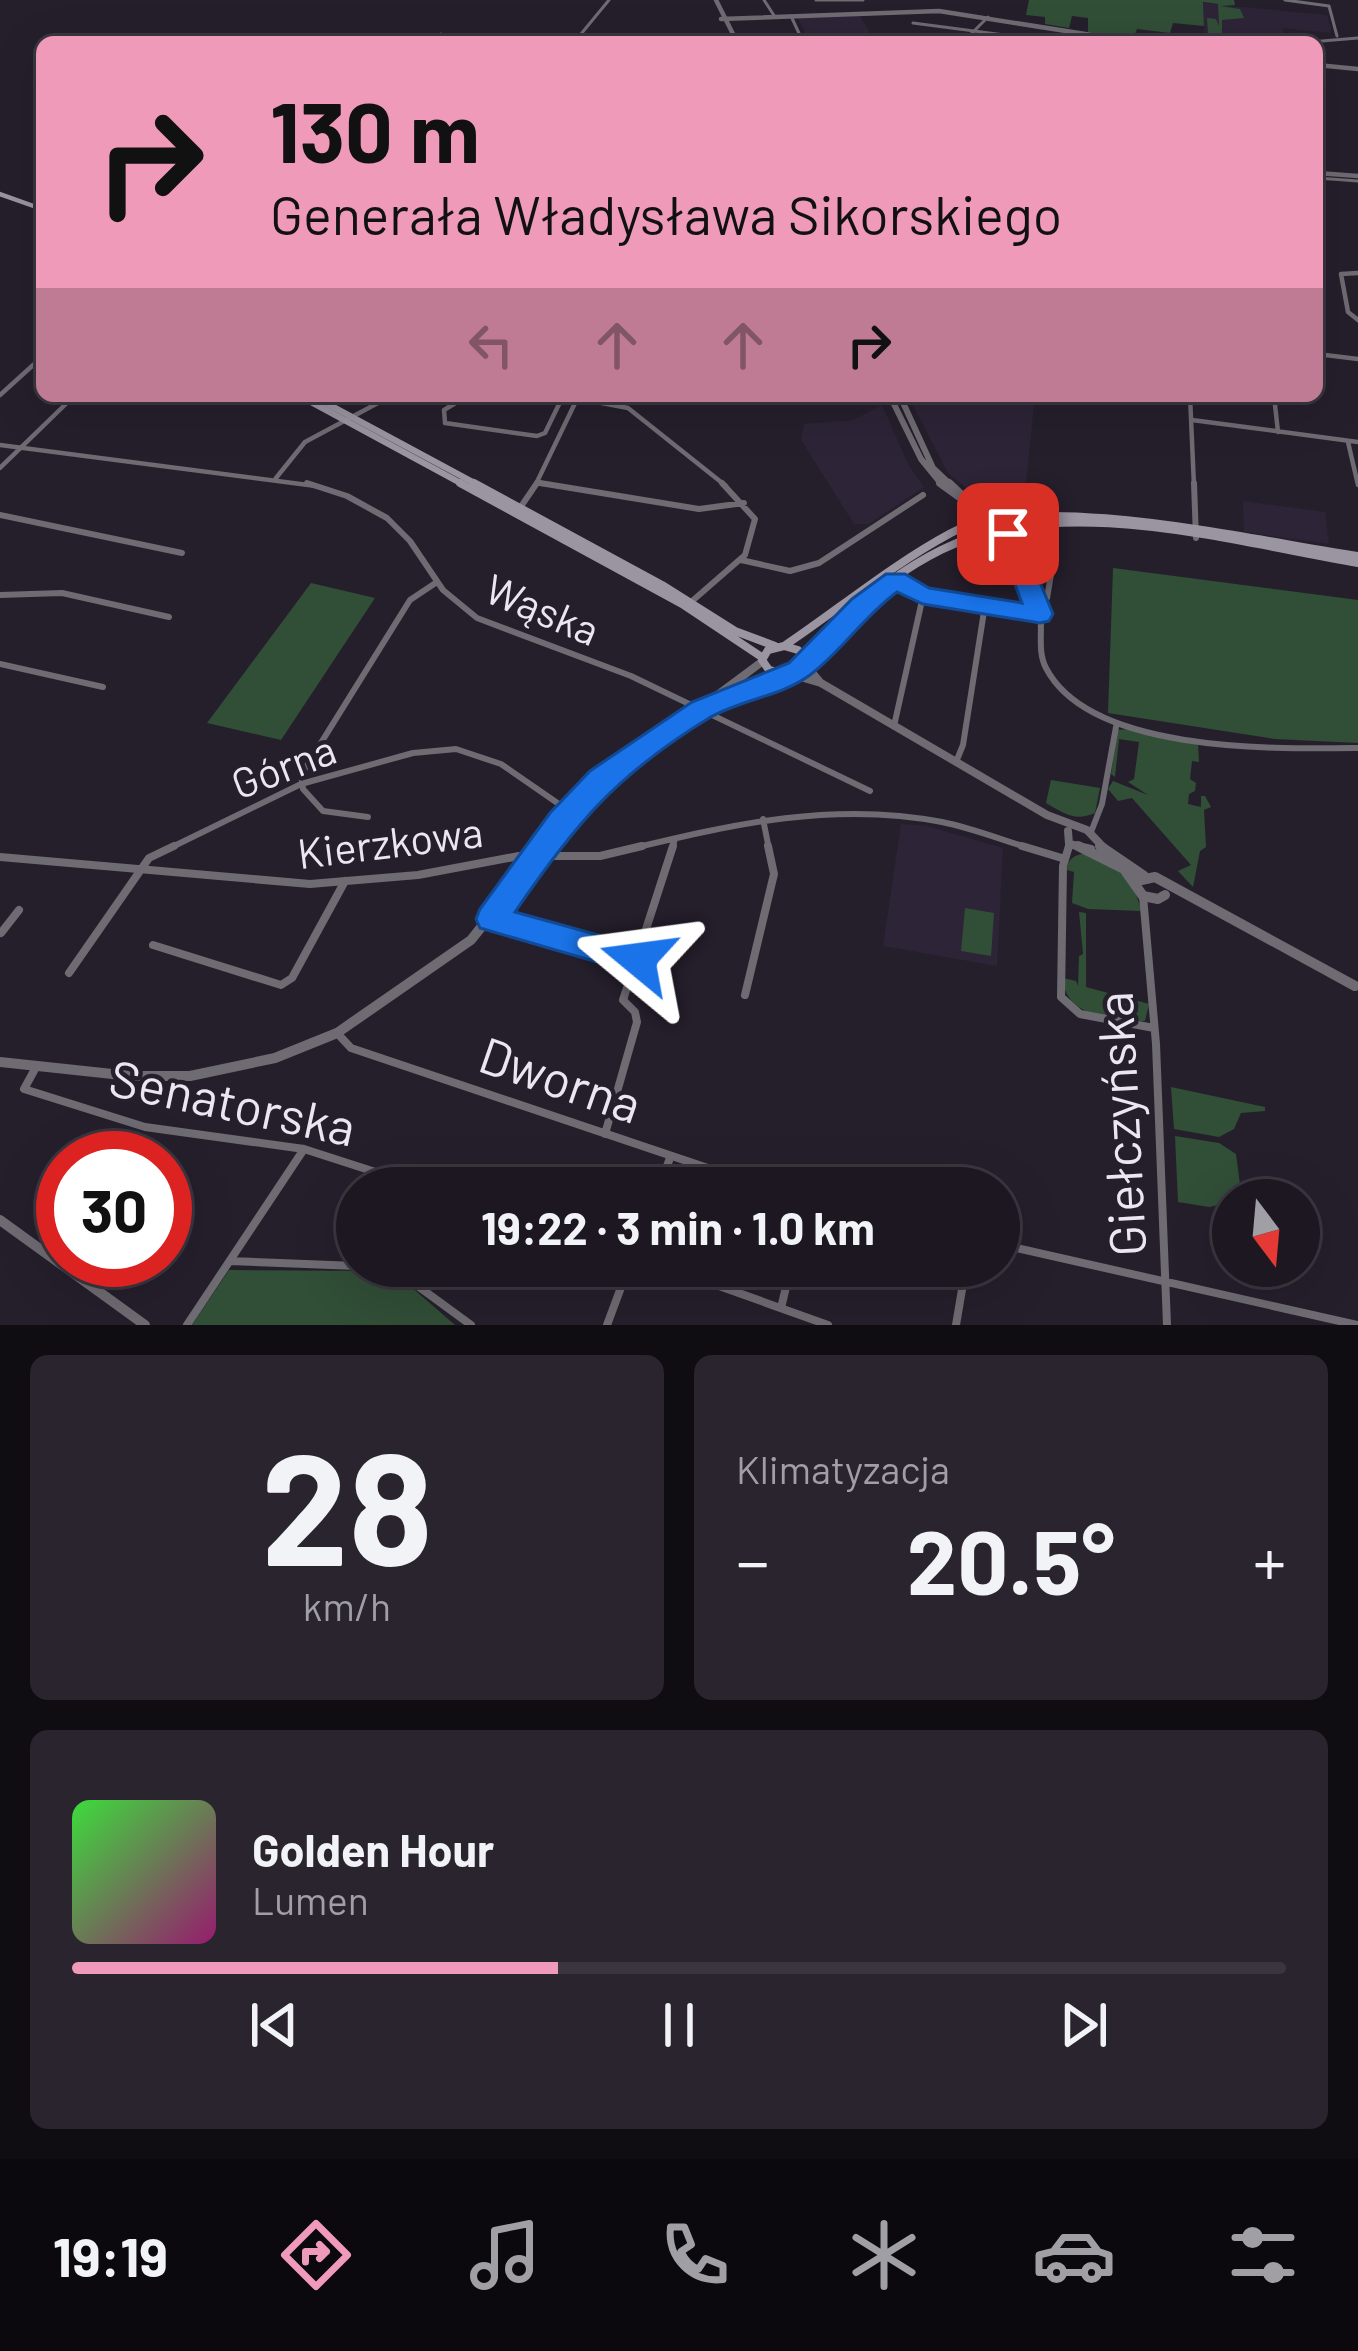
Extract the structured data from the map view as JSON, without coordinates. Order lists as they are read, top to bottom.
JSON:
{
  "streets": {
    "street": [
      "Wąska",
      "Górna",
      "Kierzkowa",
      "Dworna",
      "Senatorska",
      "Giełczyńska"
    ]
  },
  "crossings": [
    ["Górna", "Kierzkowa"]
  ],
  "north": "bottom",
  "page": {
    "turn": ["130 m", "Generała Władysława Sikorskiego"],
    "limit": "30",
    "trip": "19:22 · 3 min · 1.0 km",
    "tile": [
      ["28", "km/h"],
      "Klimatyzacja"
    ],
    "heat": ["−", "20.5°", "+"],
    "song": ["Golden Hour", "Lumen"],
    "tabs": "19:19"
  }
}
